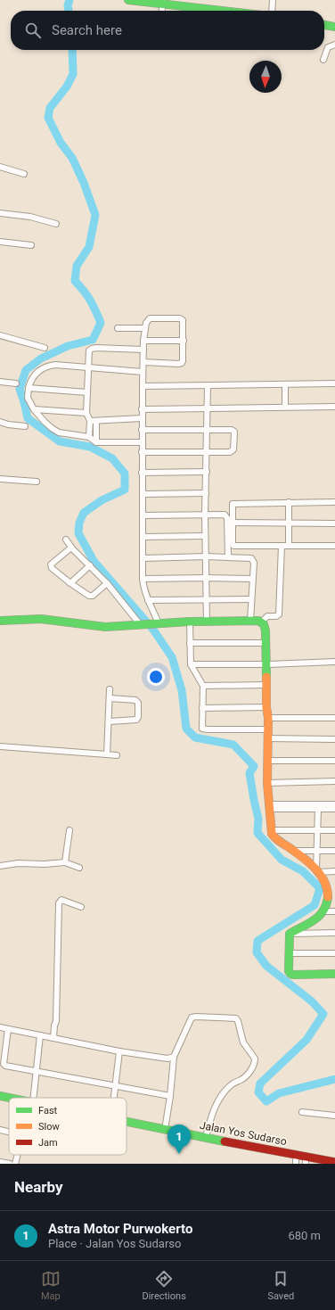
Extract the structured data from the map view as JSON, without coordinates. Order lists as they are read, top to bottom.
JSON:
{
  "streets": {
    "main road": ["Jalan Yos Sudarso"]
  },
  "legend": ["Fast", "Slow", "Jam"],
  "north": "bottom",
  "page": {
    "search": "Search here",
    "pins": "1",
    "heading": "Nearby",
    "list": [
      {
        "mark": "1",
        "name": "Astra Motor Purwokerto",
        "note": "Place · Jalan Yos Sudarso",
        "value": "680 m"
      }
    ],
    "nav": ["Map", "Directions", "Saved"]
  }
}
